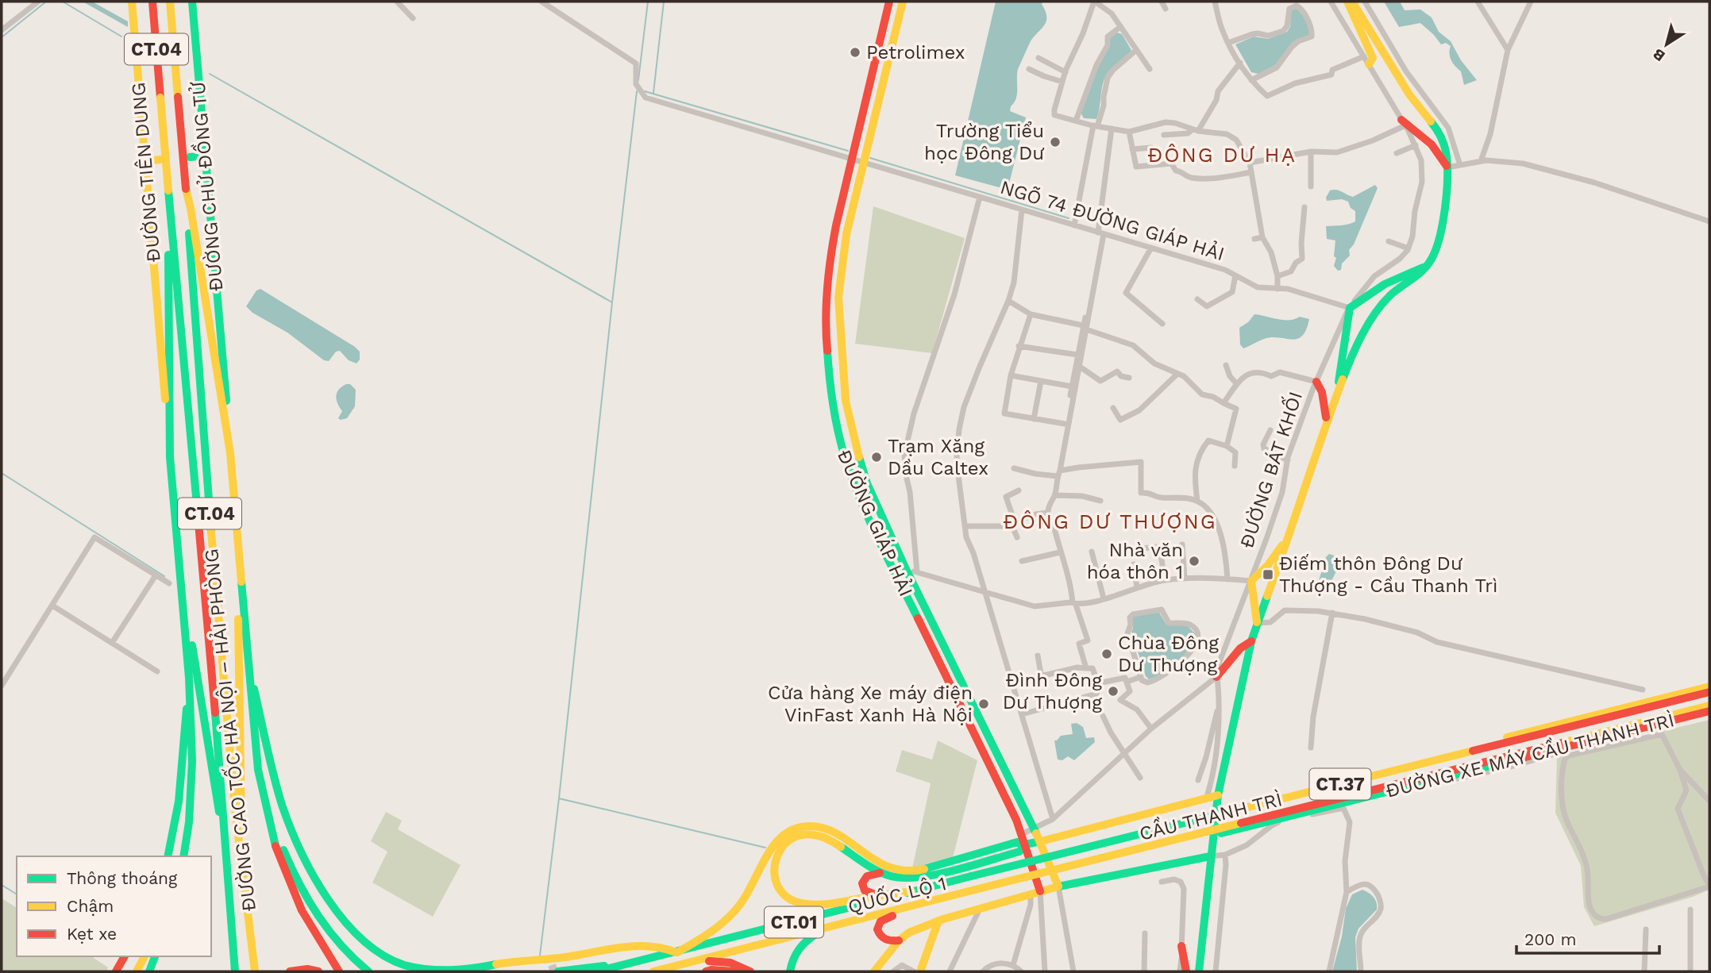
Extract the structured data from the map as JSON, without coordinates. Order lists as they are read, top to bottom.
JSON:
{
  "streets": {
    "main road": [
      "CT.04",
      "ĐƯỜNG TIÊN DUNG",
      "ĐƯỜNG CHỬ ĐỒNG TỬ",
      "ĐƯỜNG GIÁP HẢI",
      "ĐƯỜNG CAO TỐC HÀ NỘI – HẢI PHÒNG",
      "ĐƯỜNG XE MÁY CẦU THANH TRÌ",
      "CT.37",
      "CẦU THANH TRÌ",
      "QUỐC LỘ 1",
      "CT.01"
    ],
    "street": ["NGÕ 74 ĐƯỜNG GIÁP HẢI", "ĐƯỜNG BÁT KHỐI"]
  },
  "crossings": [
    ["CT.04", "ĐƯỜNG CHỬ ĐỒNG TỬ"],
    ["CT.04", "ĐƯỜNG CAO TỐC HÀ NỘI – HẢI PHÒNG"],
    ["ĐƯỜNG CHỬ ĐỒNG TỬ", "ĐƯỜNG CAO TỐC HÀ NỘI – HẢI PHÒNG"],
    ["NGÕ 74 ĐƯỜNG GIÁP HẢI", "ĐƯỜNG BÁT KHỐI"],
    ["NGÕ 74 ĐƯỜNG GIÁP HẢI", "ĐƯỜNG GIÁP HẢI"],
    ["ĐƯỜNG XE MÁY CẦU THANH TRÌ", "CẦU THANH TRÌ"],
    ["ĐƯỜNG XE MÁY CẦU THANH TRÌ", "QUỐC LỘ 1"],
    ["CẦU THANH TRÌ", "QUỐC LỘ 1"]
  ],
  "districts": ["ĐÔNG DƯ HẠ", "ĐÔNG DƯ THƯỢNG"],
  "places": {
    "other": [
      "Petrolimex",
      "Trường Tiểu học Đông Dư",
      "Trạm Xăng Dầu Caltex",
      "Nhà văn hóa thôn 1",
      "Chùa Đông Dư Thượng",
      "Đình Đông Dư Thượng",
      "Cửa hàng Xe máy điện VinFast Xanh Hà Nội"
    ],
    "transit": ["Điếm thôn Đông Dư Thượng - Cầu Thanh Trì"]
  },
  "legend": ["Thông thoáng", "Chậm", "Kẹt xe"],
  "scale_bar": "200 m",
  "north": "bottom left"
}
